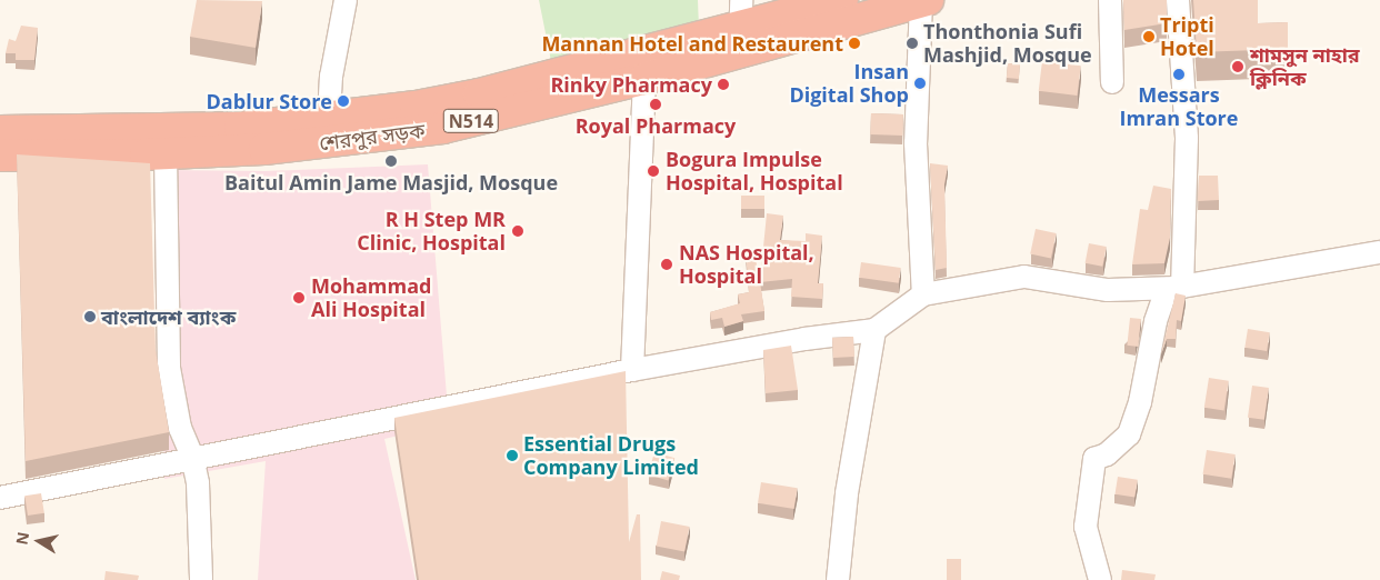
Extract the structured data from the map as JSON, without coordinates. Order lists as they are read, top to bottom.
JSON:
{
  "streets": {
    "highway": ["N514", "শেরপুর সড়ক"]
  },
  "places": [
    "Tripti Hotel",
    "Mannan Hotel and Restaurent",
    "Thonthonia Sufi Mashjid, Mosque",
    "শামসুন নাহার ক্লিনিক",
    "Messars Imran Store",
    "Insan Digital Shop",
    "Rinky Pharmacy",
    "Dablur Store",
    "Royal Pharmacy",
    "Baitul Amin Jame Masjid, Mosque",
    "Bogura Impulse Hospital, Hospital",
    "R H Step MR Clinic, Hospital",
    "NAS Hospital, Hospital",
    "Mohammad Ali Hospital",
    "বাংলাদেশ ব্যাংক",
    "Essential Drugs Company Limited"
  ],
  "north": "left"
}
